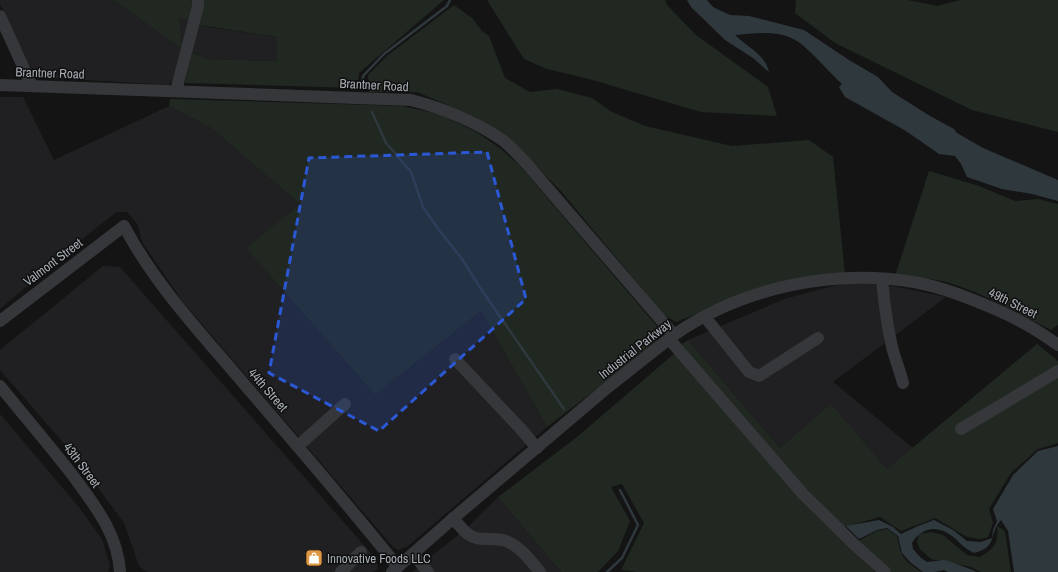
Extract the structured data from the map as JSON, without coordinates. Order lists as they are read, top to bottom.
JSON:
{
  "streets": {
    "street": [
      "Brantner Road",
      "Valmont Street",
      "49th Street",
      "Industrial Parkway",
      "44th Street",
      "43th Street"
    ]
  },
  "crossings": [
    ["Brantner Road", "Industrial Parkway"],
    ["Valmont Street", "44th Street"],
    ["49th Street", "Industrial Parkway"],
    ["Industrial Parkway", "44th Street"]
  ],
  "places": {
    "shop": ["Innovative Foods LLC"]
  }
}
